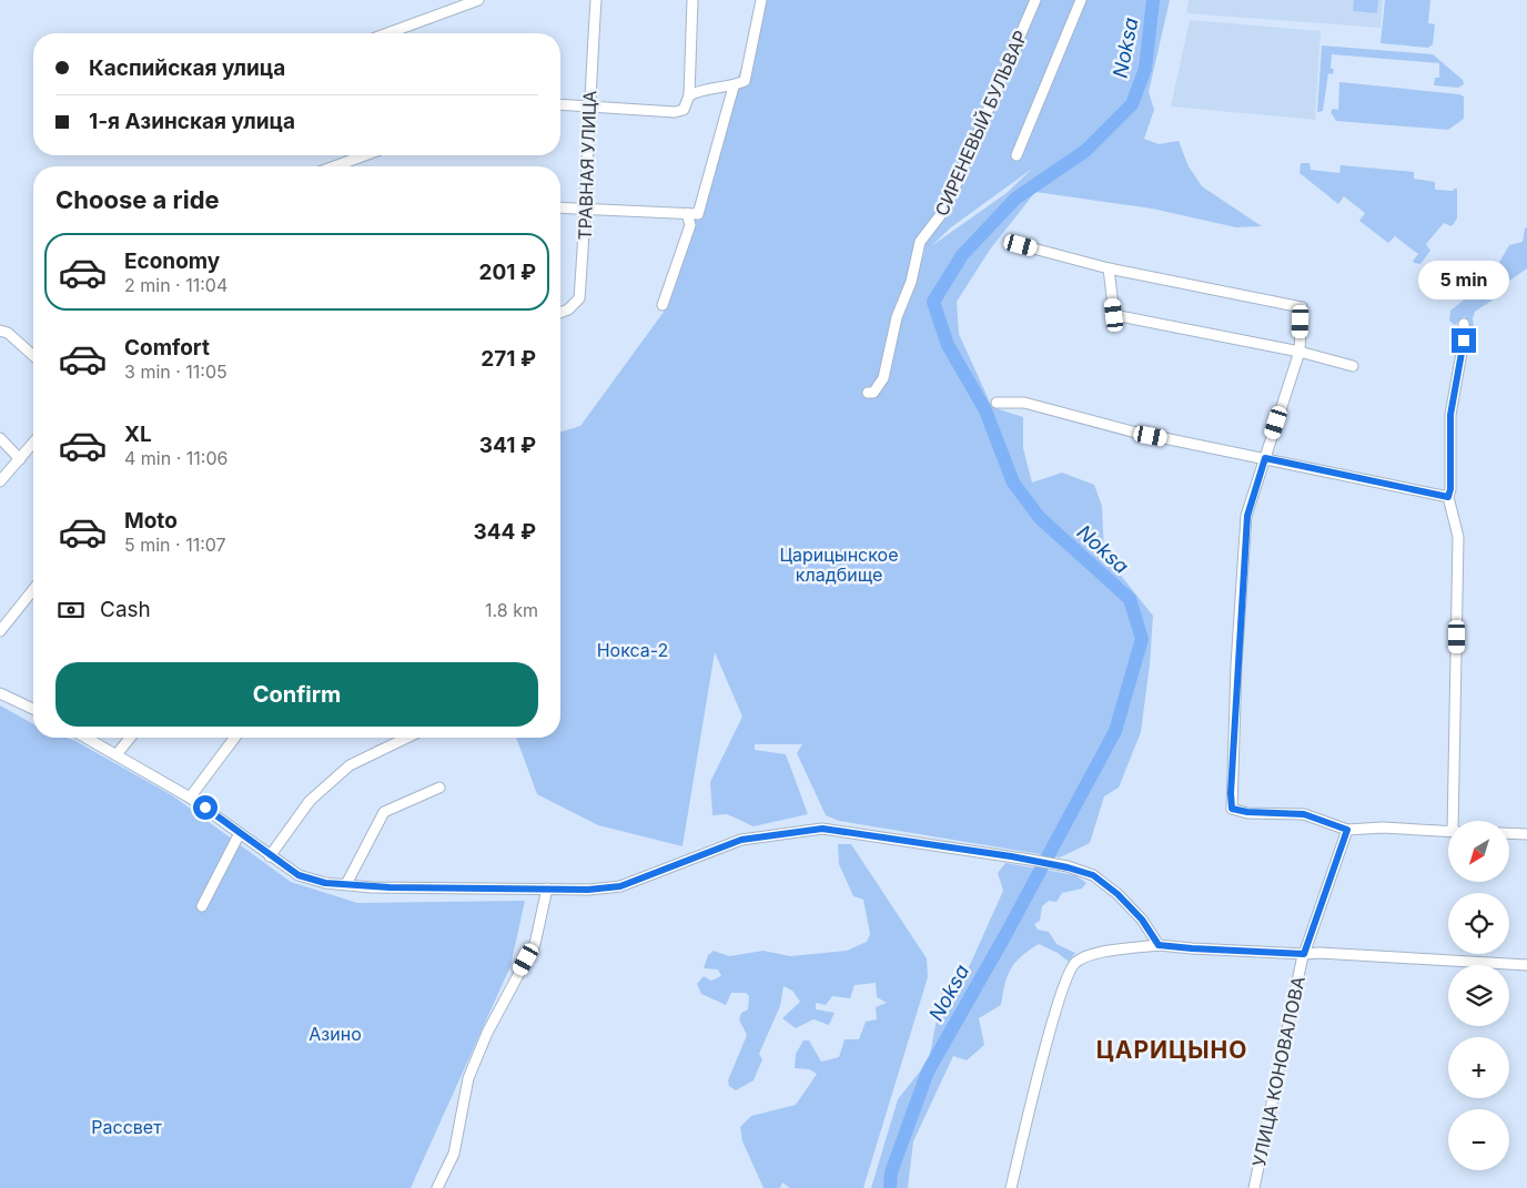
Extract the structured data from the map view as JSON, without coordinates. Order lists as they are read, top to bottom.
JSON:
{
  "streets": {
    "street": ["СИРЕНЕВЫЙ БУЛЬВАР", "ТРАВНАЯ УЛИЦА", "УЛИЦА КОНОВАЛОВА"]
  },
  "districts": ["ЦАРИЦЫНО"],
  "water": ["Noksa"],
  "parks": [
    "Царицынское кладбище",
    "Нокса-2",
    "Азино",
    "Рассвет"
  ],
  "north": "bottom left",
  "page": {
    "banner": ["Каспийская улица", "1-я Азинская улица"],
    "heading": "Choose a ride",
    "list": [
      {
        "name": "Economy",
        "note": "2 min · 11:04",
        "value": "201 ₽"
      },
      {
        "name": "Comfort",
        "note": "3 min · 11:05",
        "value": "271 ₽"
      },
      {
        "name": "XL",
        "note": "4 min · 11:06",
        "value": "341 ₽"
      },
      {
        "name": "Moto",
        "note": "5 min · 11:07",
        "value": "344 ₽"
      }
    ],
    "bubble": "5 min",
    "pay": ["Cash", "1.8 km"],
    "buttons": "Confirm",
    "map_buttons": ["+", "−"]
  }
}
